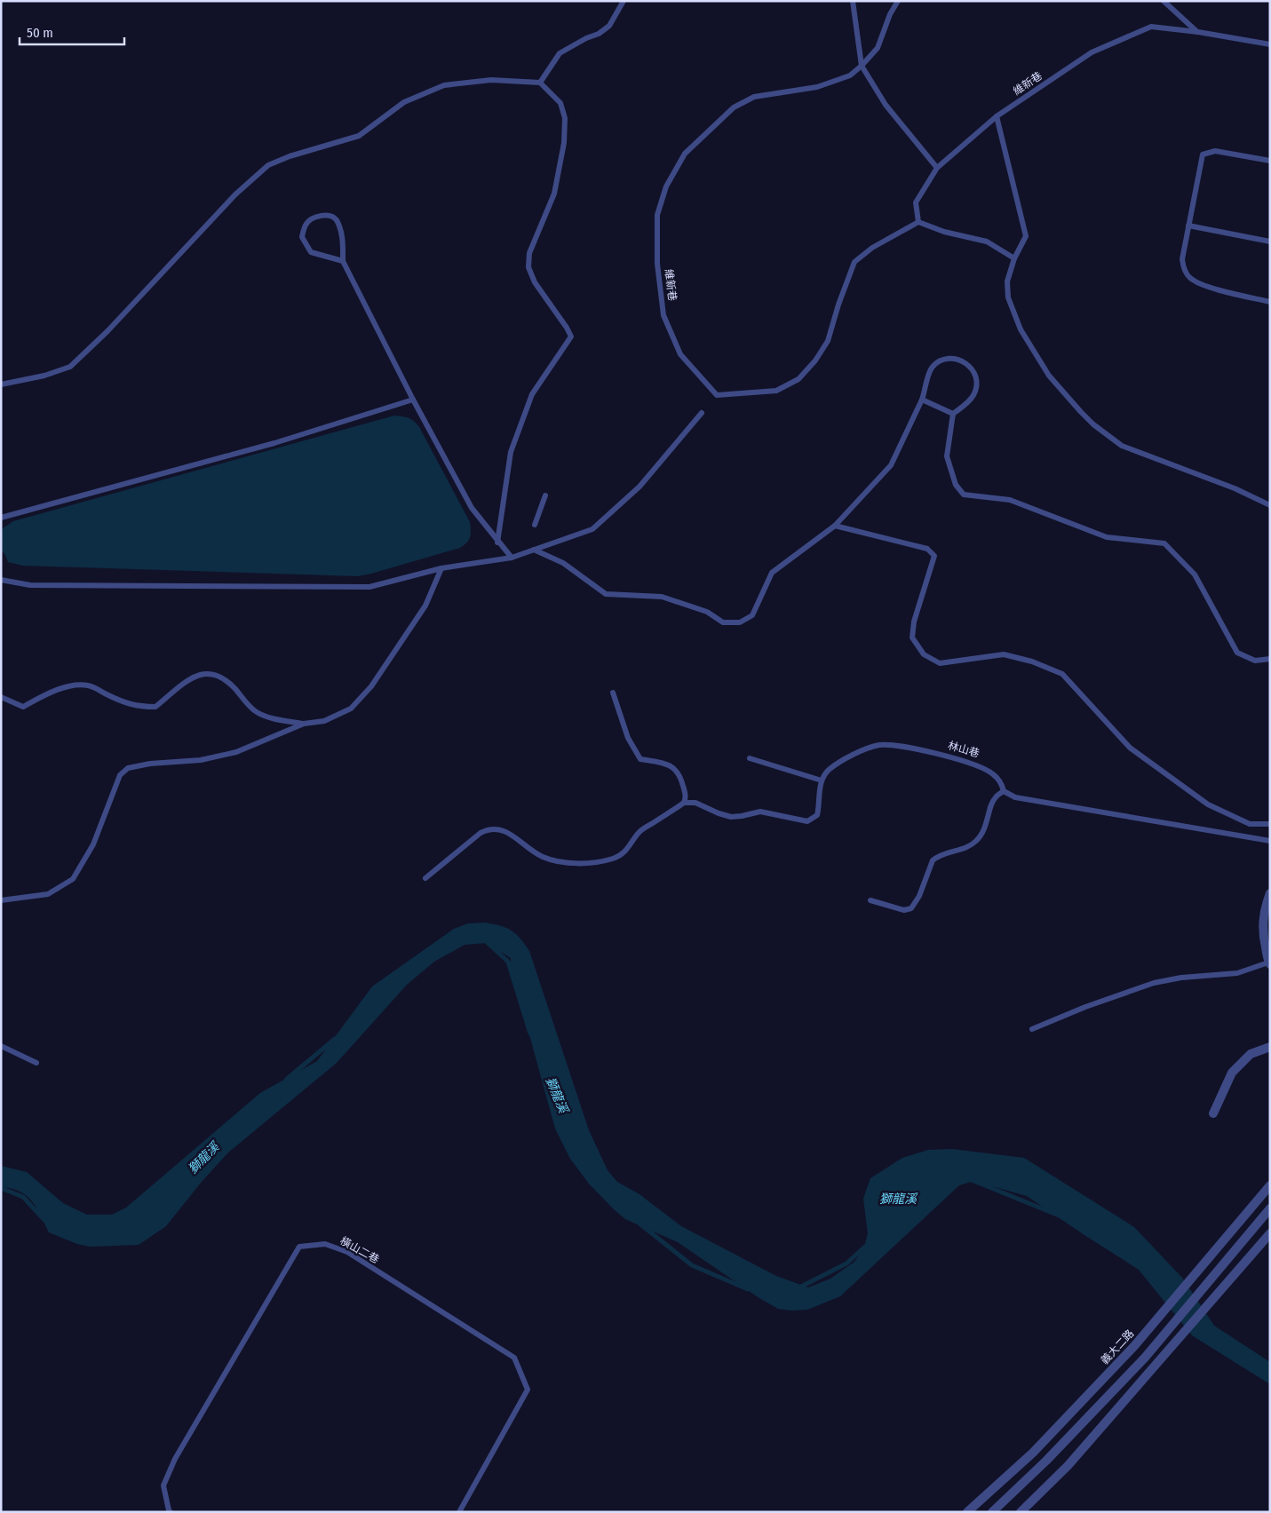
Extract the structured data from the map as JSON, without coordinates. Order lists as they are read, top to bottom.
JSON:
{
  "streets": {
    "street": ["義大二路"],
    "lane": ["維新巷", "林山巷", "橫山二巷"]
  },
  "water": ["獅龍溪"],
  "scale_bar": "50 m"
}
